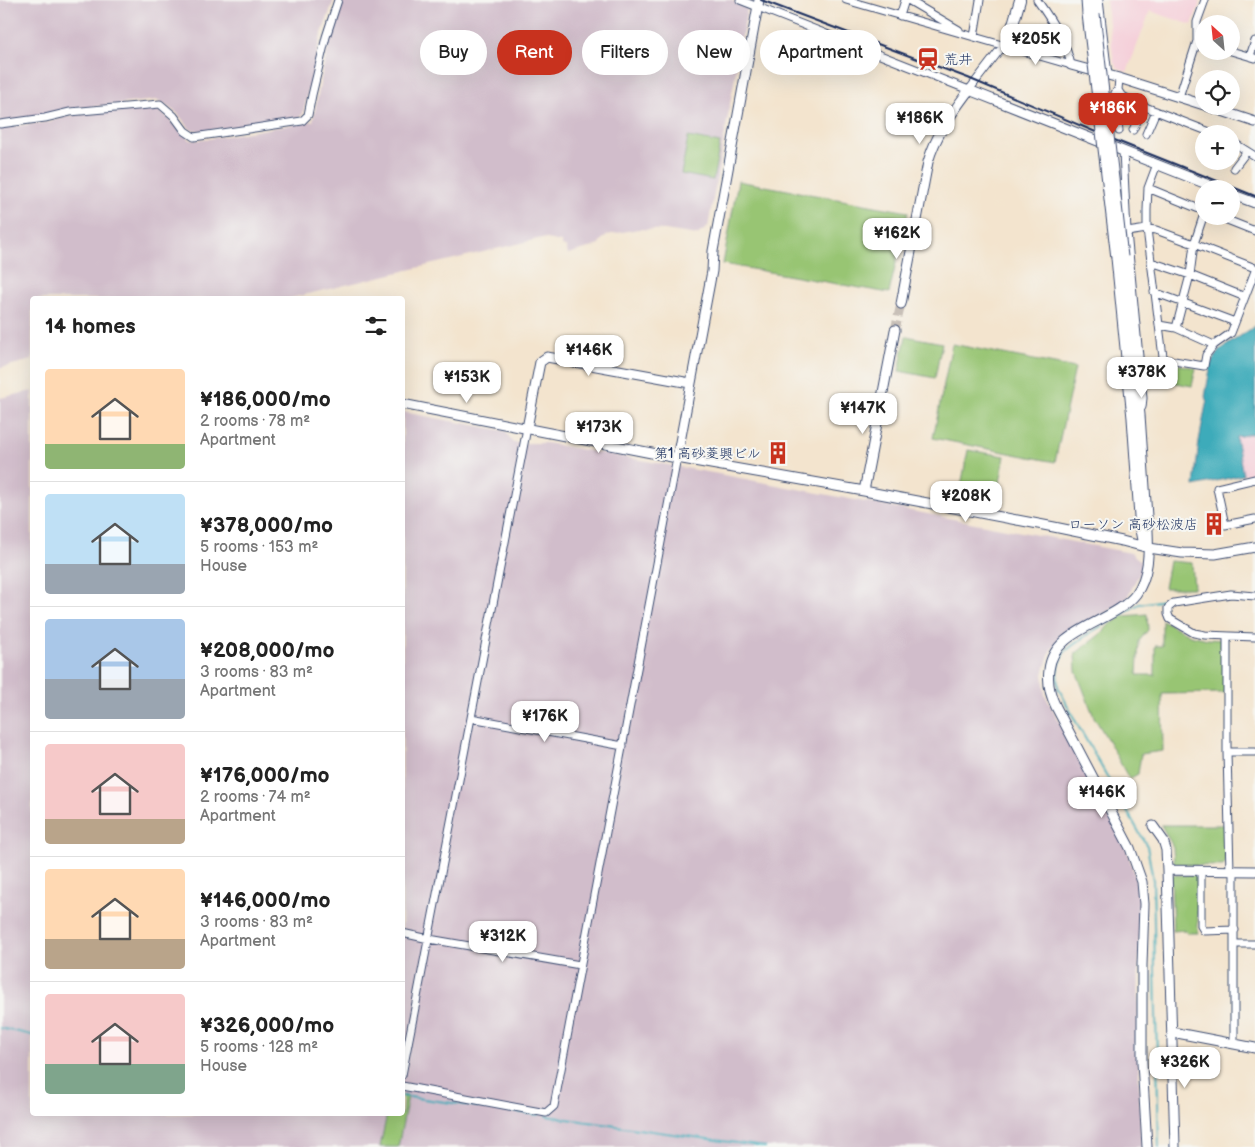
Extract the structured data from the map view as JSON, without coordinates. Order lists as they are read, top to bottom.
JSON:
{
  "places": {
    "station": ["荒井"],
    "building": ["第1 高砂菱興ビル", "ローソン 高砂松波店"]
  },
  "north": "top left",
  "page": {
    "map_buttons": ["+", "−"],
    "price": [
      "¥205K",
      "¥186K",
      "¥186K",
      "¥162K",
      "¥146K",
      "¥378K",
      "¥153K",
      "¥147K",
      "¥173K",
      "¥208K",
      "¥176K",
      "¥146K",
      "¥312K",
      "¥326K"
    ],
    "chip": [
      "Buy",
      "Rent",
      "Filters",
      "New",
      "Apartment"
    ],
    "heading": "14 homes",
    "list": [
      {
        "name": "¥186,000/mo",
        "note": "2 rooms · 78 m² · Apartment"
      },
      {
        "name": "¥378,000/mo",
        "note": "5 rooms · 153 m² · House"
      },
      {
        "name": "¥208,000/mo",
        "note": "3 rooms · 83 m² · Apartment"
      },
      {
        "name": "¥176,000/mo",
        "note": "2 rooms · 74 m² · Apartment"
      },
      {
        "name": "¥146,000/mo",
        "note": "3 rooms · 83 m² · Apartment"
      },
      {
        "name": "¥326,000/mo",
        "note": "5 rooms · 128 m² · House"
      }
    ]
  }
}
